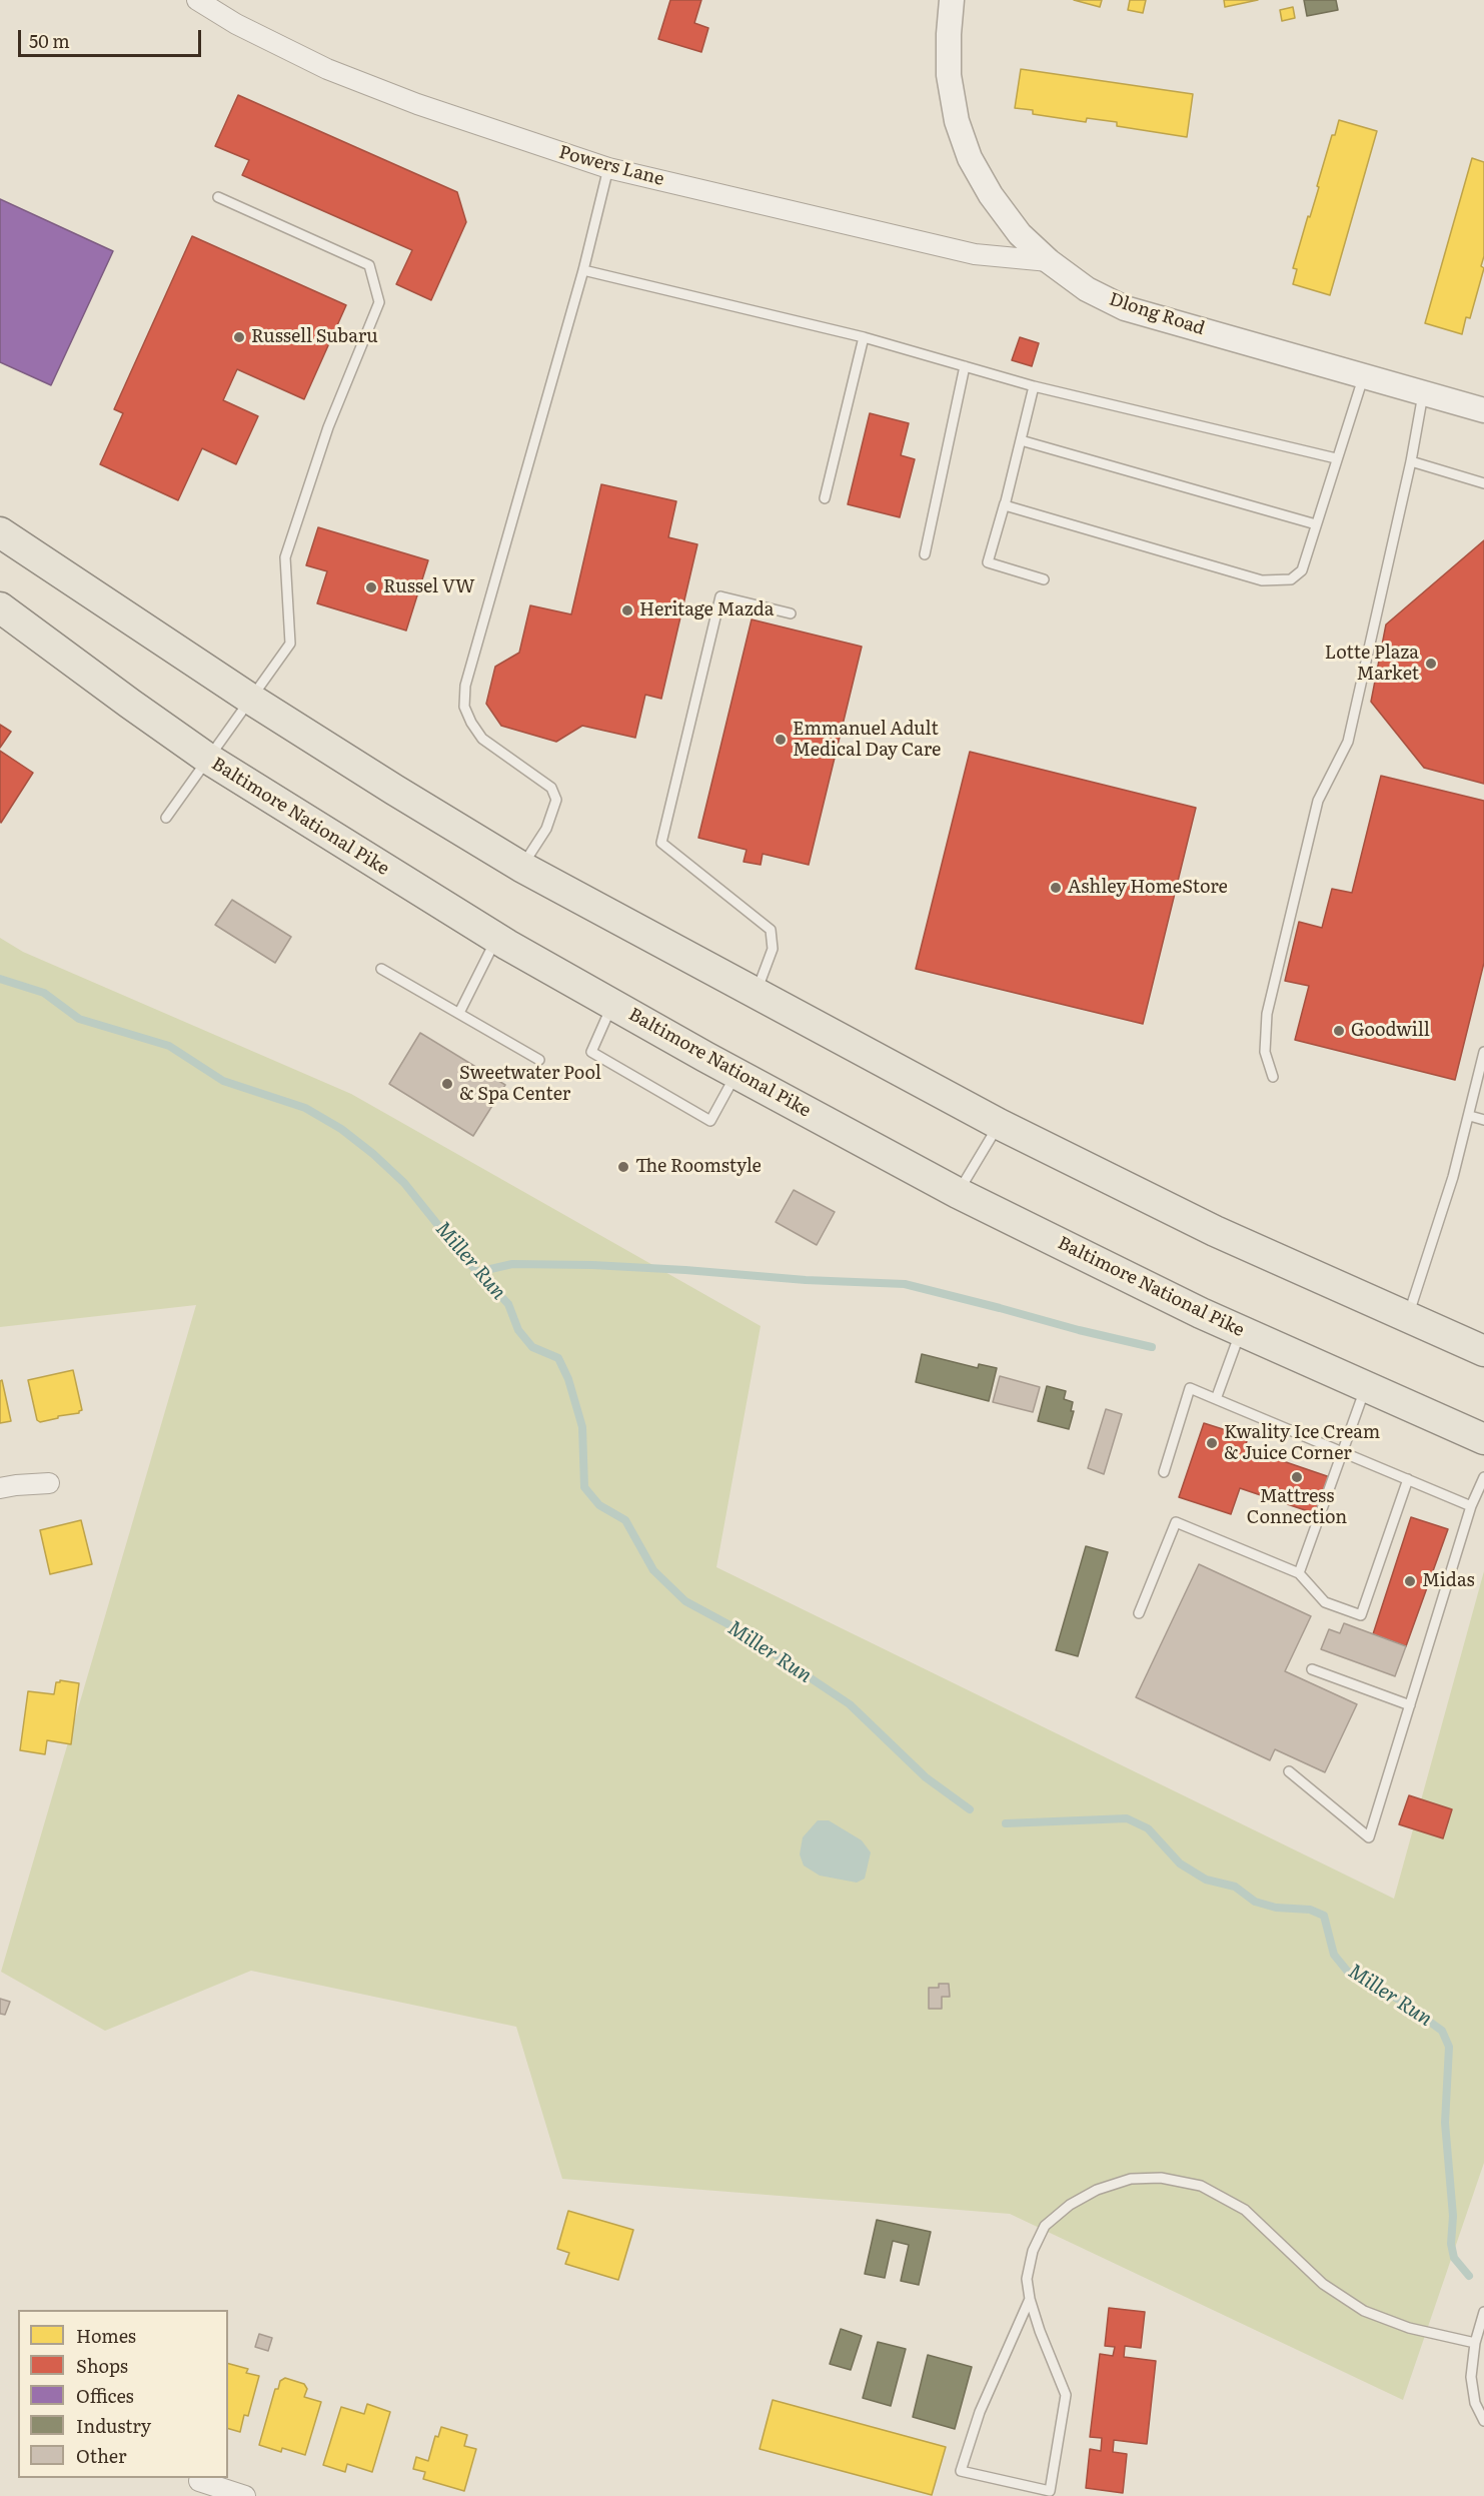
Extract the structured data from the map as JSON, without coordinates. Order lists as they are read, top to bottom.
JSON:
{
  "streets": {
    "main road": ["Baltimore National Pike"],
    "street": ["Powers Lane", "Dlong Road"]
  },
  "crossings": [
    ["Powers Lane", "Dlong Road"]
  ],
  "water": ["Miller Run"],
  "places": [
    "Russell Subaru",
    "Russel VW",
    "Heritage Mazda",
    "Lotte Plaza Market",
    "Emmanuel Adult Medical Day Care",
    "Ashley HomeStore",
    "Goodwill",
    "Sweetwater Pool & Spa Center",
    "The Roomstyle",
    "Kwality Ice Cream & Juice Corner",
    "Mattress Connection",
    "Midas"
  ],
  "legend": [
    "Homes",
    "Shops",
    "Offices",
    "Industry",
    "Other"
  ],
  "scale_bar": "50 m"
}
